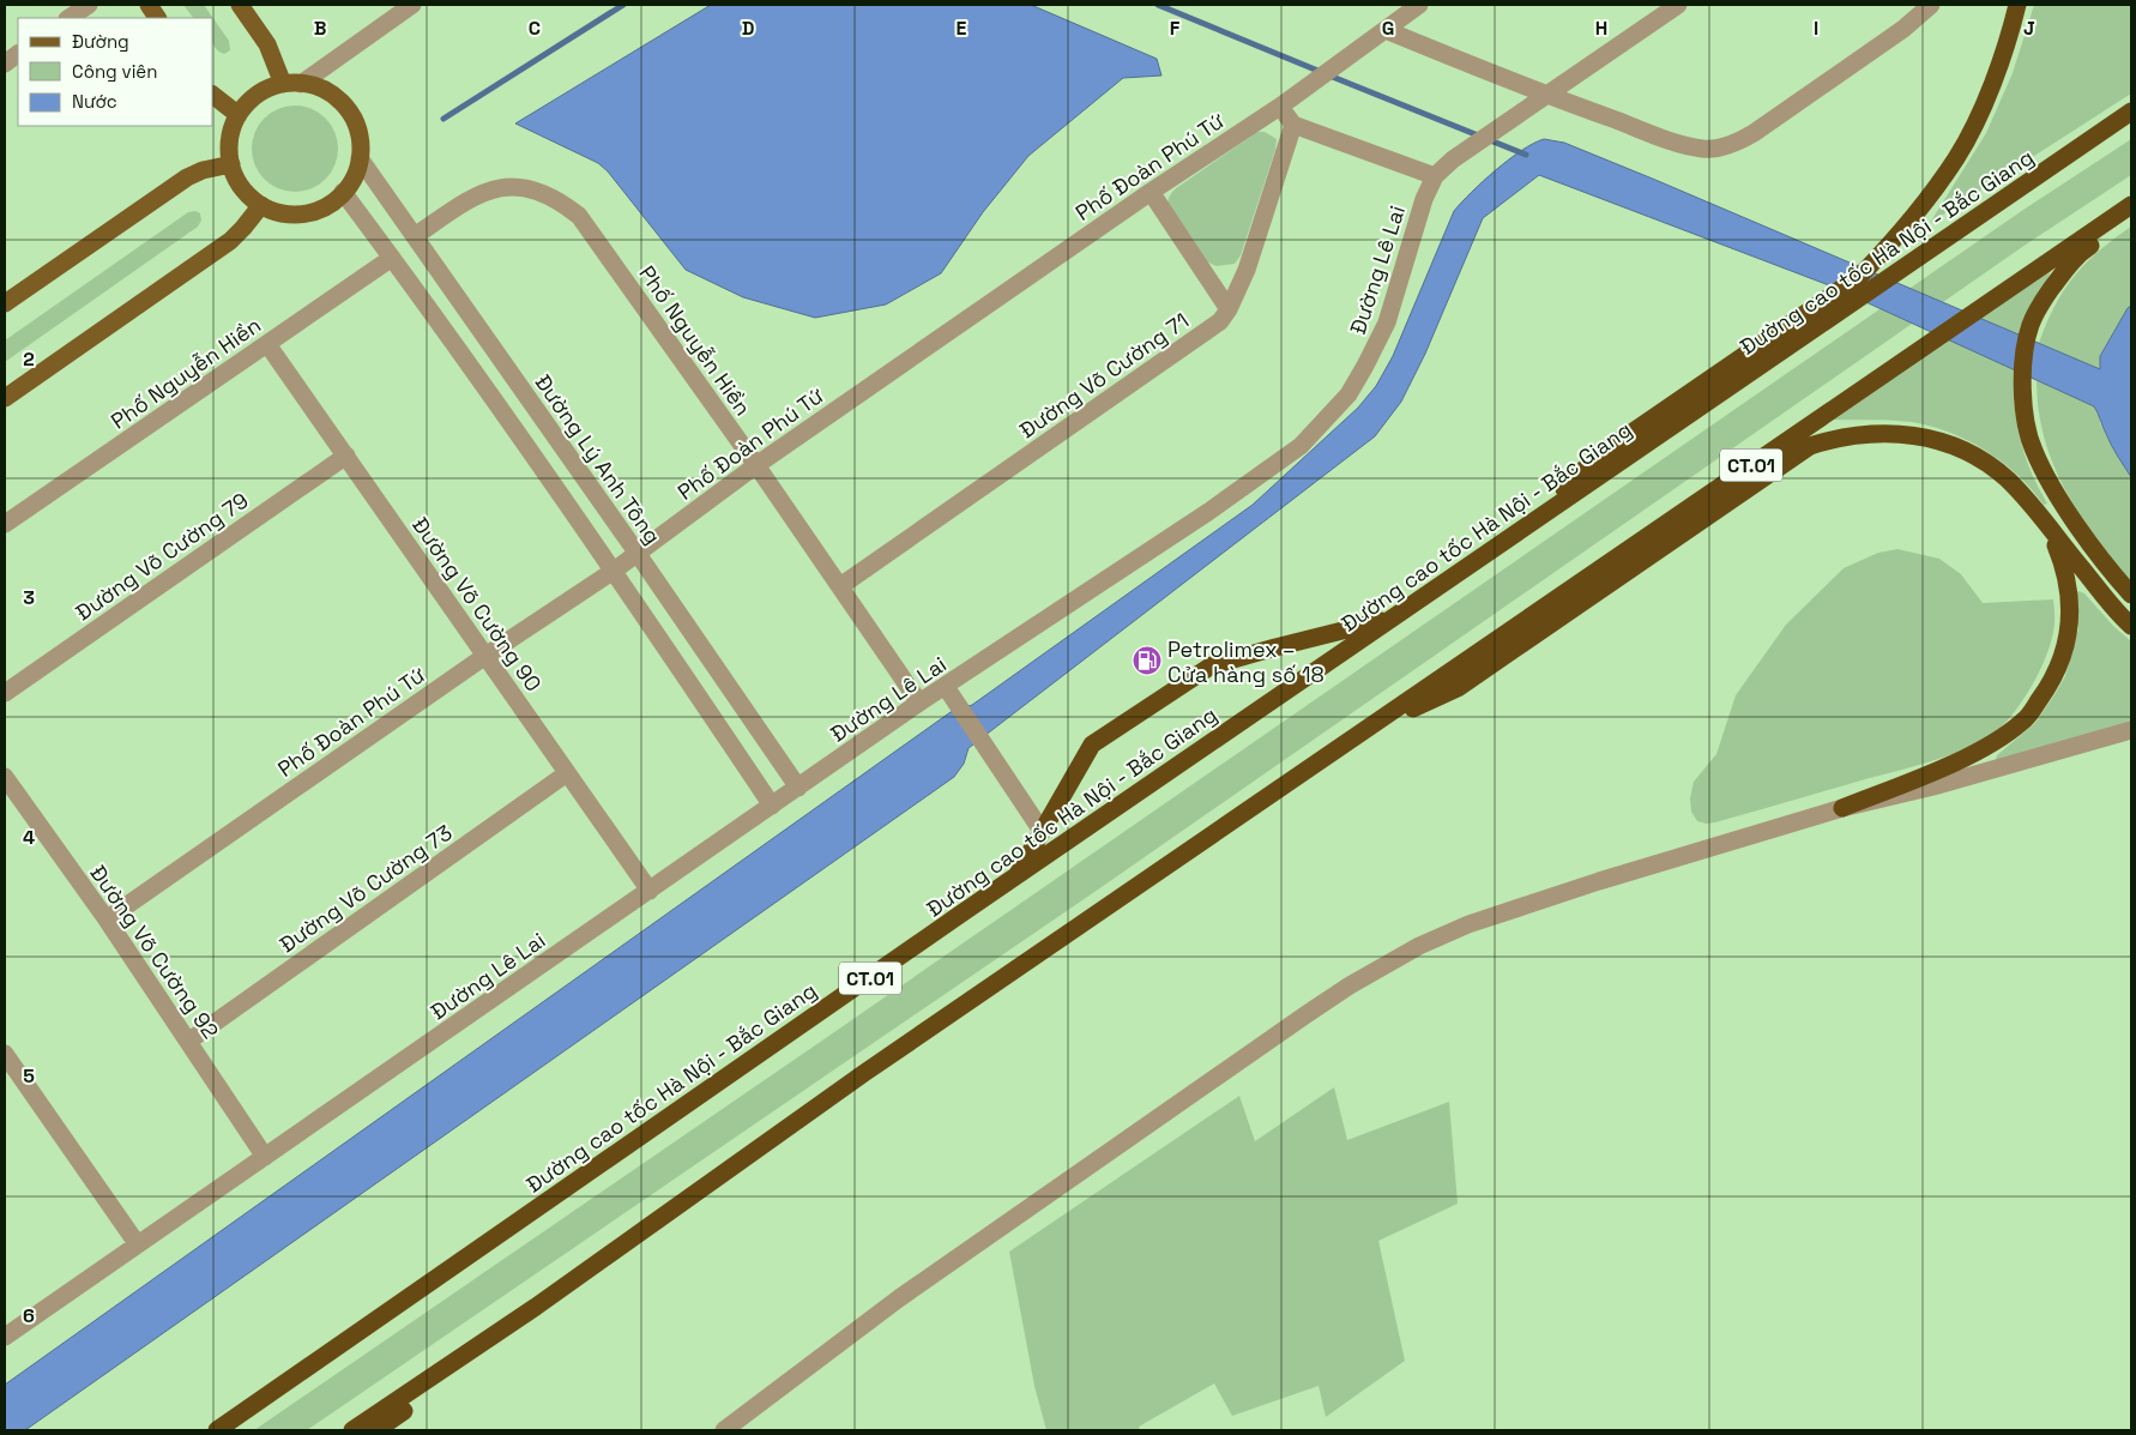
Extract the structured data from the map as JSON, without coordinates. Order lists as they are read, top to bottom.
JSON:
{
  "streets": {
    "highway": ["Đường cao tốc Hà Nội - Bắc Giang", "CT.01"],
    "street": [
      "Phố Đoàn Phú Tứ",
      "Đường Lê Lai",
      "Phố Nguyễn Hiền",
      "Đường Võ Cường 71",
      "Đường Lý Anh Tông",
      "Đường Võ Cường 79",
      "Đường Võ Cường 90",
      "Đường Võ Cường 73",
      "Đường Võ Cường 92"
    ]
  },
  "crossings": [
    ["Phố Đoàn Phú Tứ", "Phố Nguyễn Hiền"],
    ["Phố Đoàn Phú Tứ", "Đường Lý Anh Tông"],
    ["Phố Đoàn Phú Tứ", "Đường Võ Cường 90"],
    ["Phố Đoàn Phú Tứ", "Đường Võ Cường 92"],
    ["Đường Lê Lai", "Phố Nguyễn Hiền"],
    ["Đường Lê Lai", "Đường Lý Anh Tông"],
    ["Đường Lê Lai", "Đường Võ Cường 90"],
    ["Đường Lê Lai", "Đường Võ Cường 92"],
    ["Phố Nguyễn Hiền", "Đường Võ Cường 71"],
    ["Phố Nguyễn Hiền", "Đường Lý Anh Tông"],
    ["Phố Nguyễn Hiền", "Đường Võ Cường 90"],
    ["Đường Võ Cường 79", "Đường Võ Cường 90"],
    ["Đường Võ Cường 90", "Đường Võ Cường 73"],
    ["Đường Võ Cường 73", "Đường Võ Cường 92"]
  ],
  "places": {
    "fuel station": ["Petrolimex – Cửa hàng số 18"]
  },
  "legend": ["Đường", "Công viên", "Nước"],
  "grid": {
    "columns": [
      "B",
      "C",
      "D",
      "E",
      "F",
      "G",
      "H",
      "I",
      "J"
    ],
    "rows": [
      "2",
      "3",
      "4",
      "5",
      "6"
    ]
  }
}
